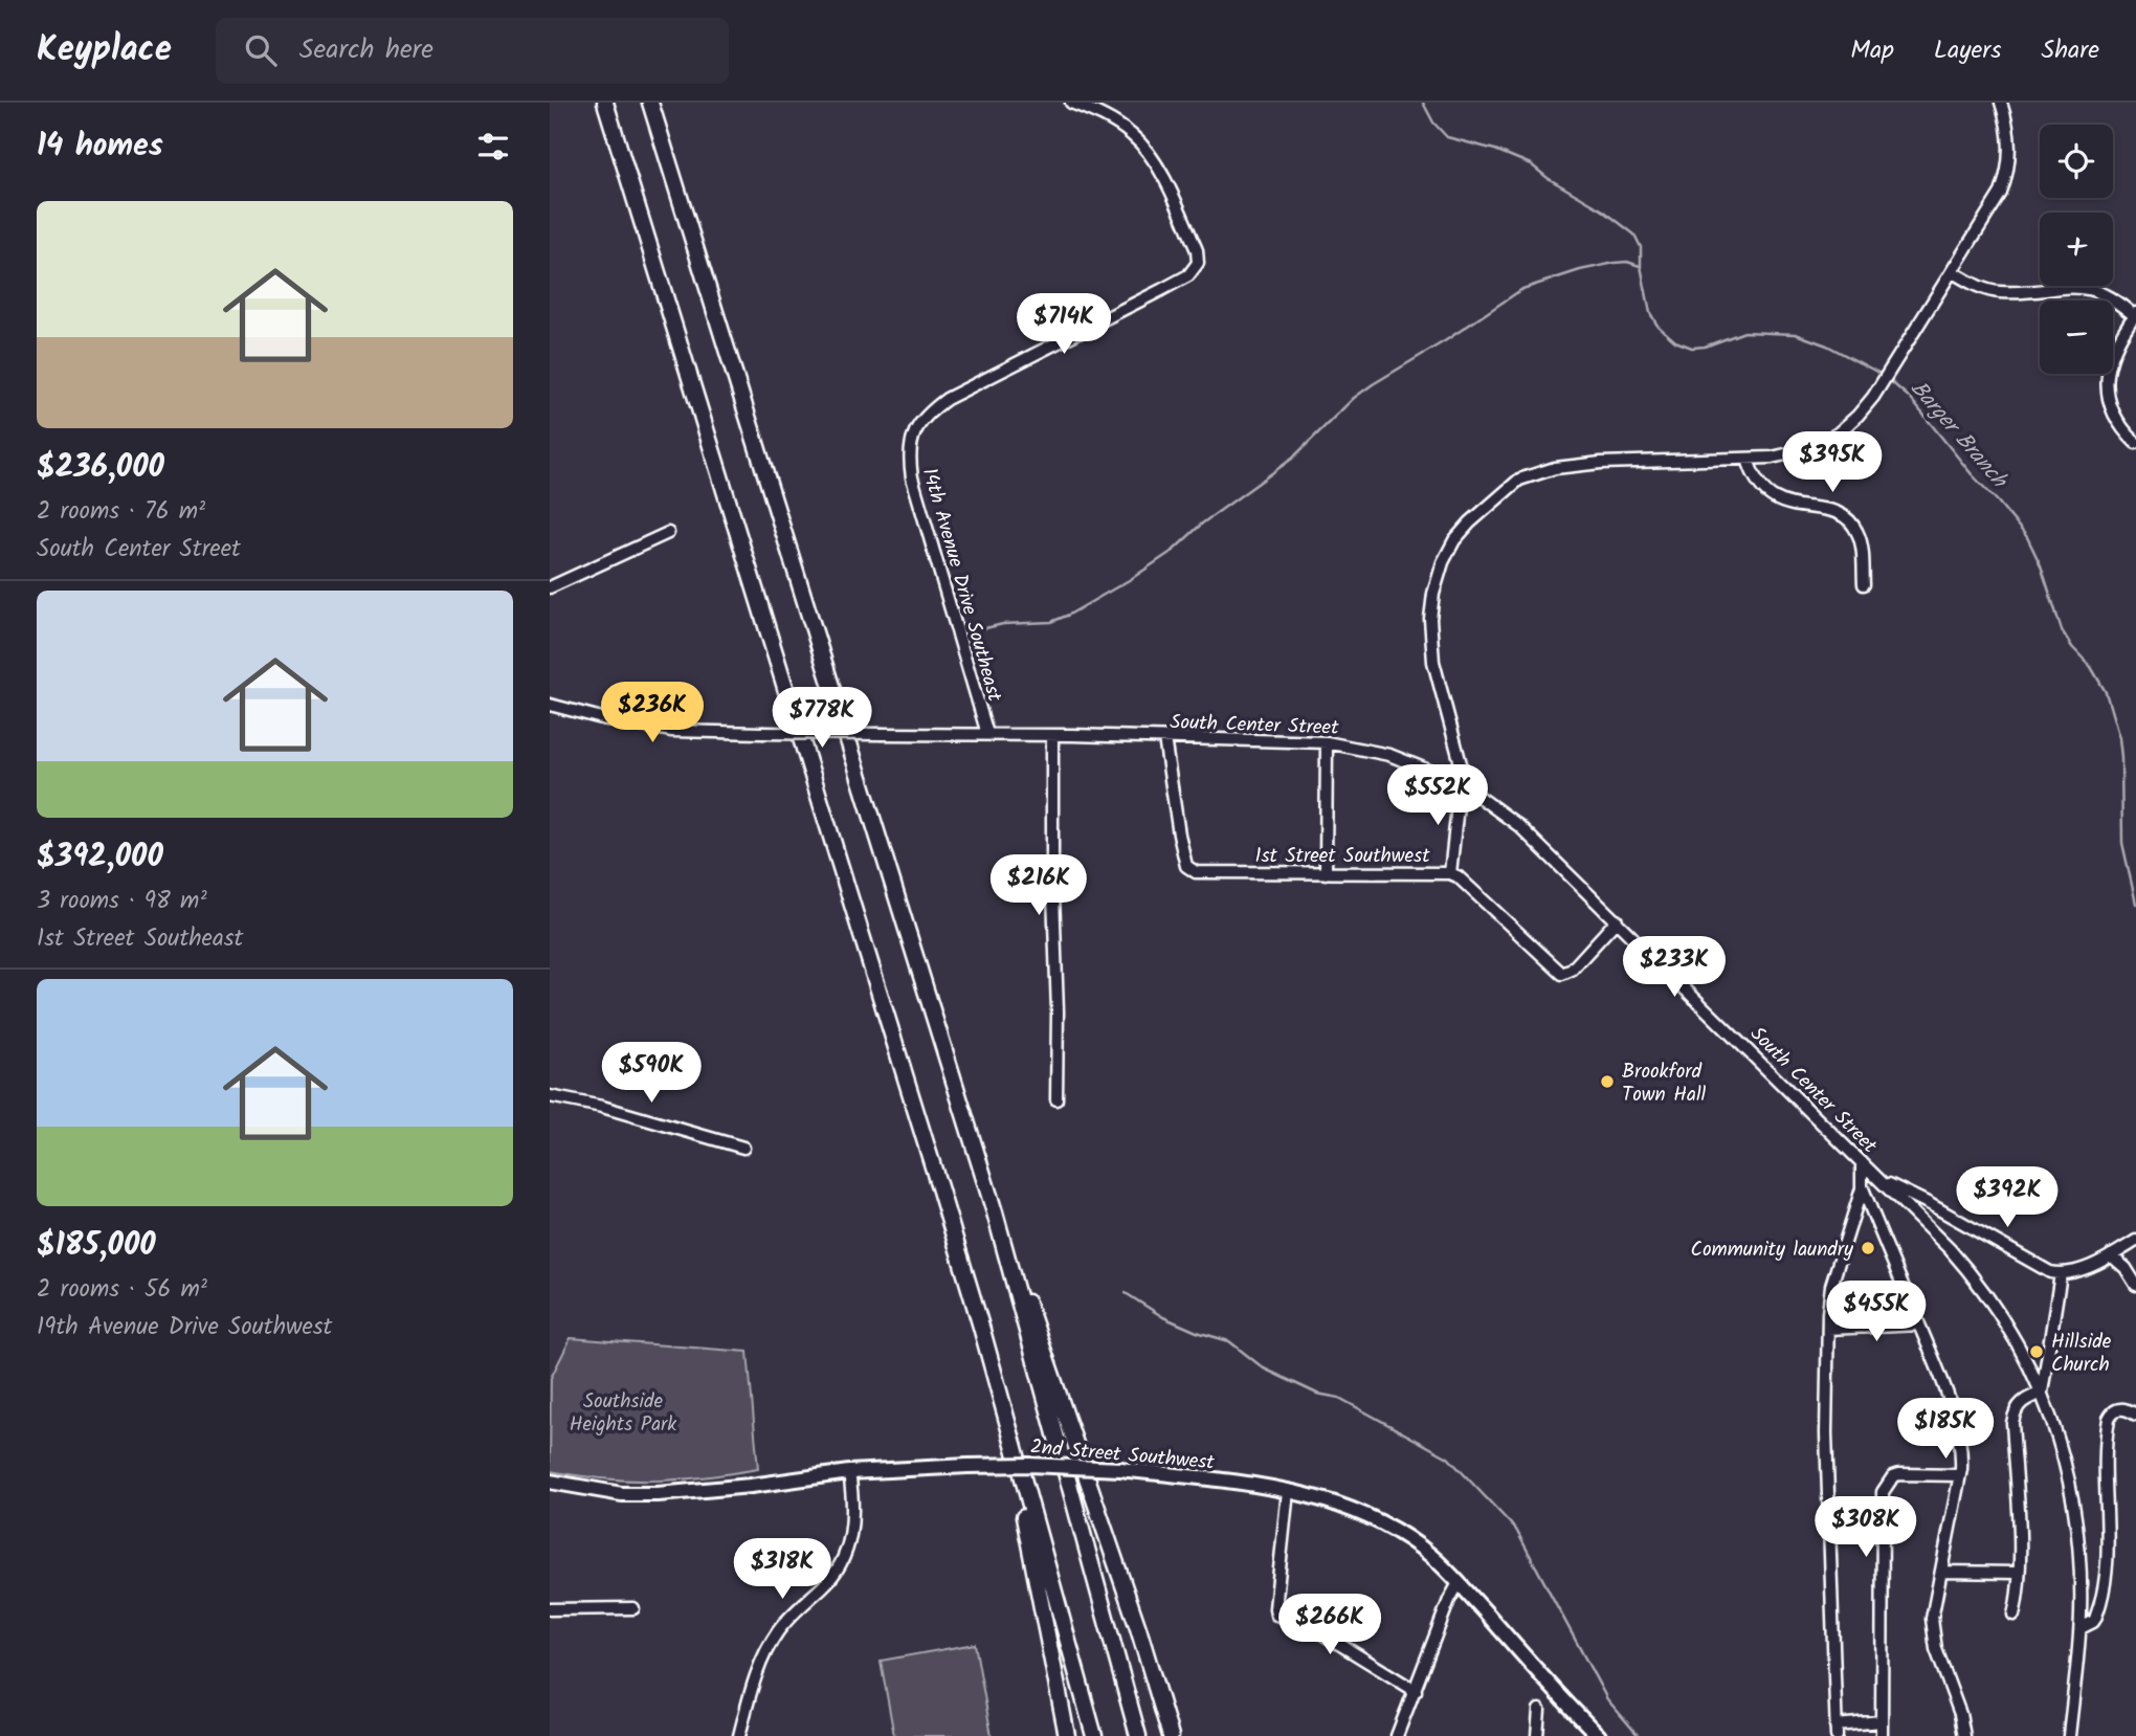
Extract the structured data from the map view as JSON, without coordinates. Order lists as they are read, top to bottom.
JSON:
{
  "streets": {
    "main road": ["2nd Street Southwest"],
    "street": ["14th Avenue Drive Southeast", "South Center Street", "1st Street Southwest"]
  },
  "crossings": [
    ["14th Avenue Drive Southeast", "South Center Street"],
    ["South Center Street", "1st Street Southwest"]
  ],
  "water": ["Barger Branch"],
  "parks": ["Southside Heights Park"],
  "places": ["Brookford Town Hall", "Community laundry", "Hillside Church"],
  "page": {
    "header": "Keyplace",
    "search": "Search here",
    "nav": ["Map", "Layers", "Share"],
    "heading": "14 homes",
    "map_buttons": ["+", "−"],
    "list": [
      {
        "name": "$236,000",
        "note": "2 rooms · 76 m² · South Center Street"
      },
      {
        "name": "$392,000",
        "note": "3 rooms · 98 m² · 1st Street Southeast"
      },
      {
        "name": "$185,000",
        "note": "2 rooms · 56 m² · 19th Avenue Drive Southwest"
      }
    ],
    "price": [
      "$714K",
      "$395K",
      "$236K",
      "$778K",
      "$552K",
      "$216K",
      "$233K",
      "$590K",
      "$392K",
      "$455K",
      "$185K",
      "$308K",
      "$318K",
      "$266K"
    ]
  }
}
